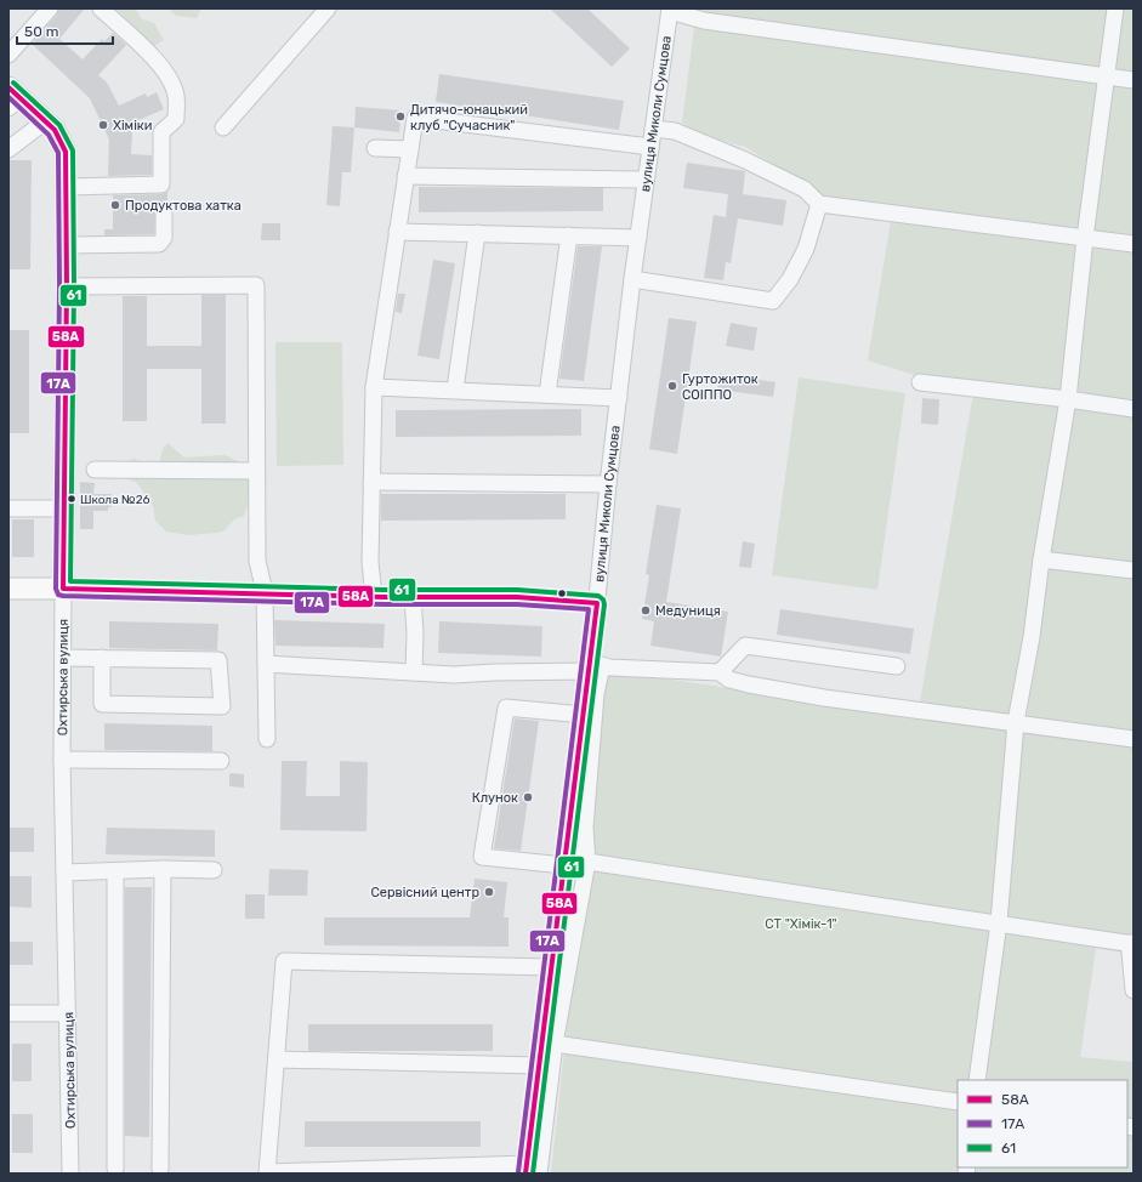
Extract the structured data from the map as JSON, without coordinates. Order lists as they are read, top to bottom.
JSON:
{
  "streets": {
    "main road": ["Охтирська вулиця"],
    "street": ["вулиця Миколи Сумцова"]
  },
  "parks": ["СТ \"Хімік-1\""],
  "places": [
    "Дитячо-юнацький клуб \"Сучасник\"",
    "Хіміки",
    "Продуктова хатка",
    "Гуртожиток СОІППО",
    "Школа №26",
    "Медуниця",
    "Клунок",
    "Сервісний центр"
  ],
  "lines": ["transit line 61", "transit line 58А", "transit line 17А"],
  "legend": ["58А", "17А", "61"],
  "scale_bar": "50 m"
}
